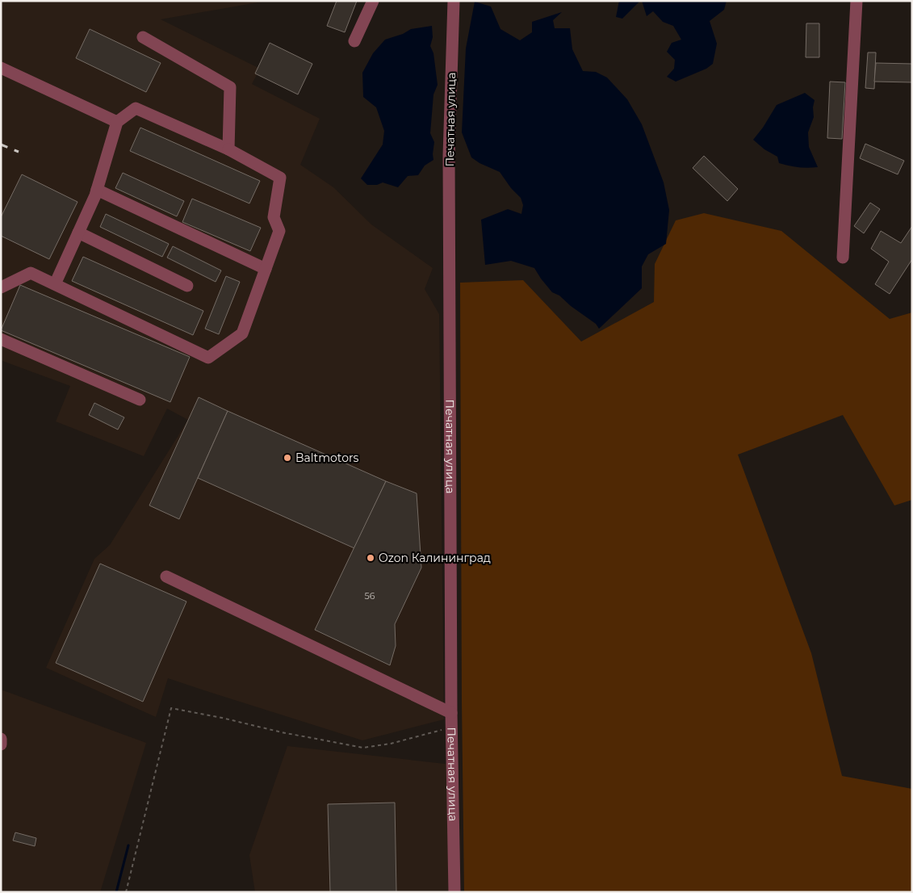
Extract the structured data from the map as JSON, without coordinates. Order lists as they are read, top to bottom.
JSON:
{
  "streets": {
    "street": ["Печатная улица"]
  },
  "places": ["Baltmotors", "Ozon Калининград"],
  "house_numbers": ["56"]
}
